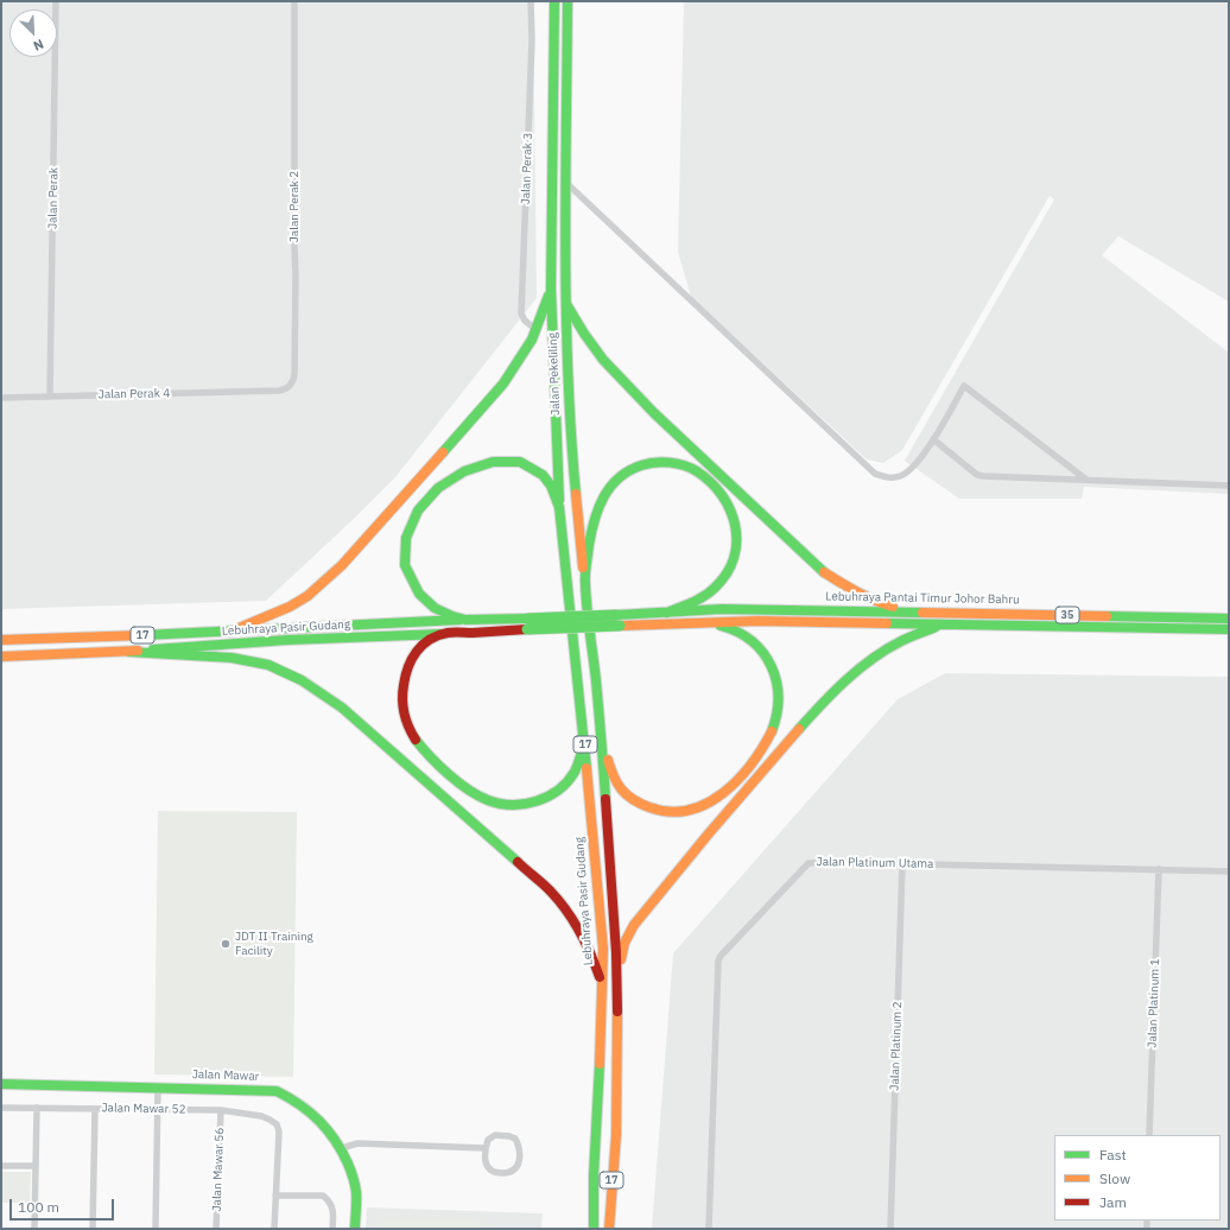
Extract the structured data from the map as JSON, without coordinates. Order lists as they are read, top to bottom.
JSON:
{
  "streets": {
    "main road": [
      "Jalan Pekeliling",
      "Lebuhraya Pantai Timur Johor Bahru",
      "35",
      "Lebuhraya Pasir Gudang",
      "17",
      "Jalan Mawar"
    ],
    "street": [
      "Jalan Perak 3",
      "Jalan Perak",
      "Jalan Perak 2",
      "Jalan Perak 4",
      "Jalan Platinum Utama",
      "Jalan Platinum 1",
      "Jalan Platinum 2",
      "Jalan Mawar 52",
      "Jalan Mawar 56"
    ]
  },
  "crossings": [
    ["Jalan Perak", "Jalan Perak 4"],
    ["Jalan Perak 2", "Jalan Perak 4"],
    ["Jalan Pekeliling", "Lebuhraya Pasir Gudang"],
    ["Jalan Pekeliling", "17"],
    ["Lebuhraya Pantai Timur Johor Bahru", "Lebuhraya Pasir Gudang"],
    ["Jalan Platinum Utama", "Jalan Platinum 1"],
    ["Jalan Platinum Utama", "Jalan Platinum 2"],
    ["Jalan Mawar 52", "Jalan Mawar 56"]
  ],
  "places": ["JDT II Training Facility"],
  "legend": ["Fast", "Slow", "Jam"],
  "scale_bar": "100 m",
  "north": "bottom right"
}
